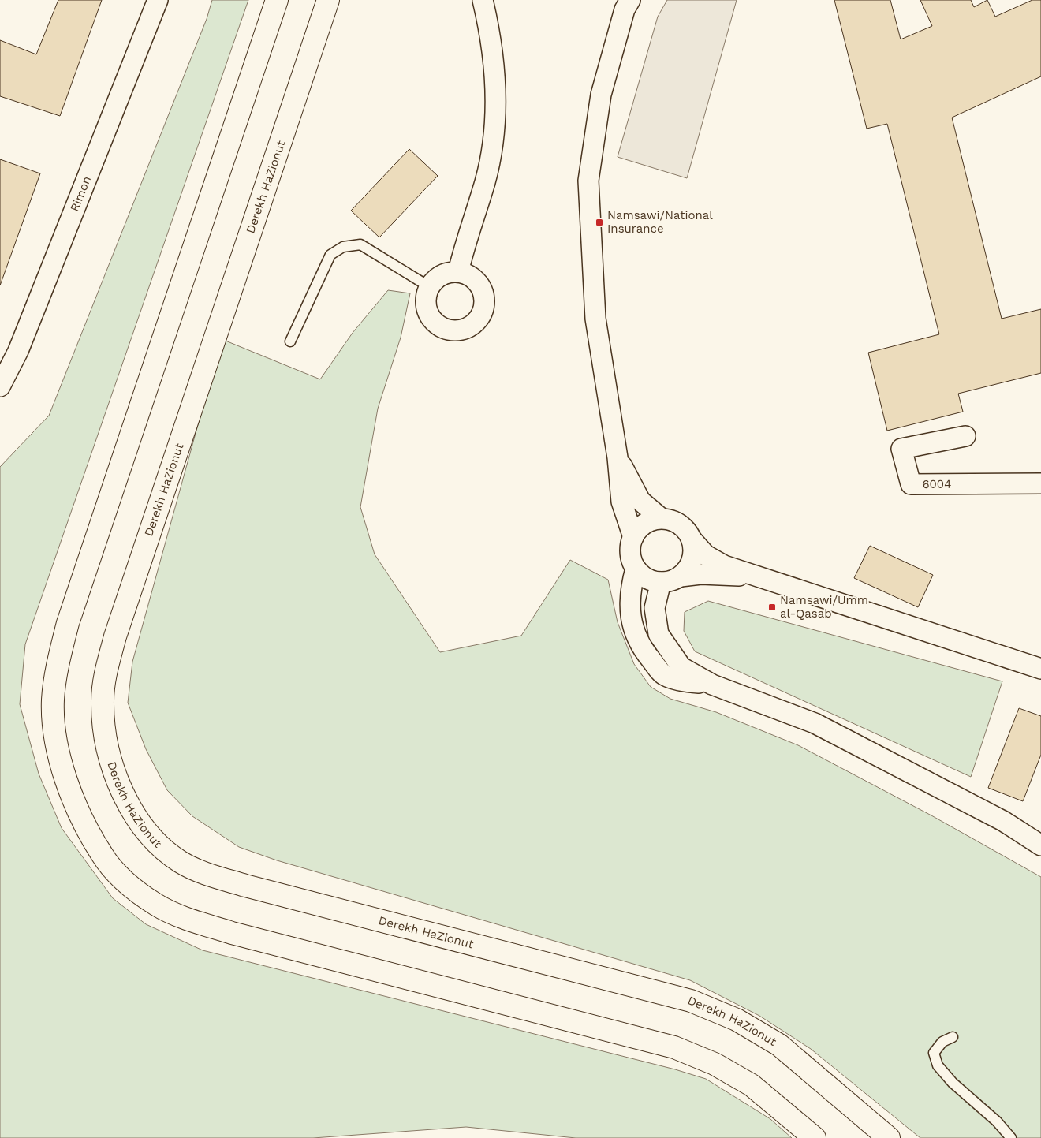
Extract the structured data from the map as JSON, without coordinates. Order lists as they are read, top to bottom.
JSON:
{
  "streets": {
    "highway": ["Derekh HaZionut"],
    "street": ["Rimon", "6004"]
  },
  "places": {
    "transit": ["Namsawi/National Insurance", "Namsawi/Umm al-Qasab"]
  }
}
